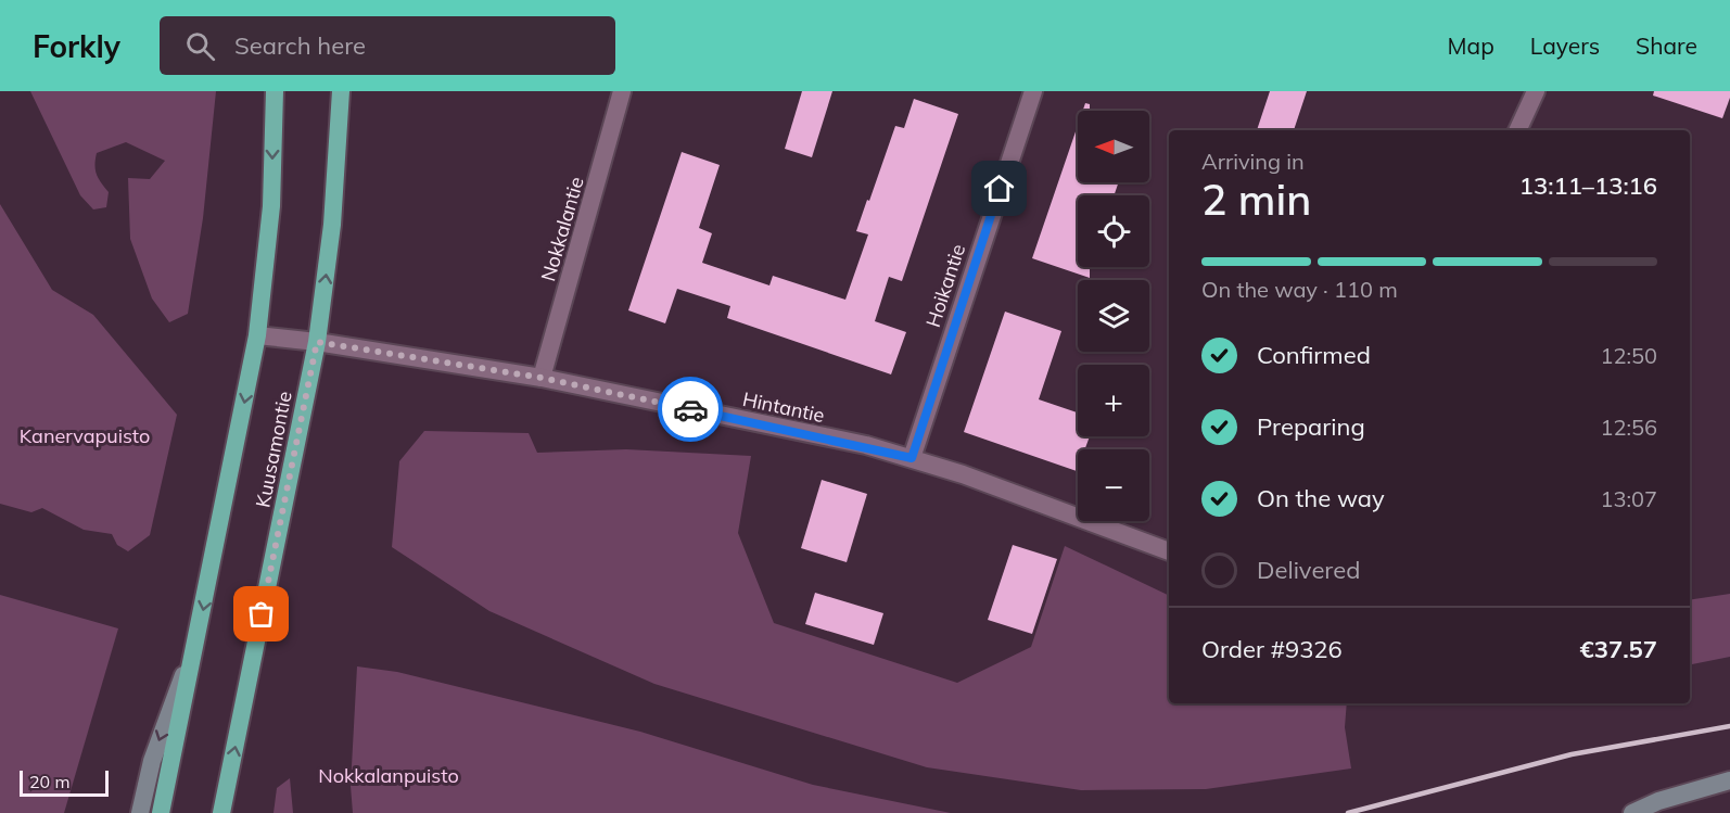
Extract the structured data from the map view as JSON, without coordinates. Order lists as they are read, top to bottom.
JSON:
{
  "streets": {
    "highway": ["Kuusamontie"],
    "street": ["Nokkalantie", "Hoikantie", "Hintantie"]
  },
  "crossings": [
    ["Nokkalantie", "Hintantie"],
    ["Hoikantie", "Hintantie"],
    ["Hintantie", "Kuusamontie"]
  ],
  "parks": ["Kanervapuisto", "Nokkalanpuisto"],
  "scale_bar": "20 m",
  "north": "left",
  "page": {
    "header": "Forkly",
    "search": "Search here",
    "nav": ["Map", "Layers", "Share"],
    "map_buttons": ["+", "−"],
    "heading": ["2 min", "Arriving in", "13:11–13:16"],
    "panel": ["Order #9326", "€37.57"],
    "bar": "On the way · 110 m",
    "list": [
      ["Confirmed", "12:50"],
      ["Preparing", "12:56"],
      ["On the way", "13:07"],
      "Delivered"
    ],
    "scale": "20 m"
  }
}
